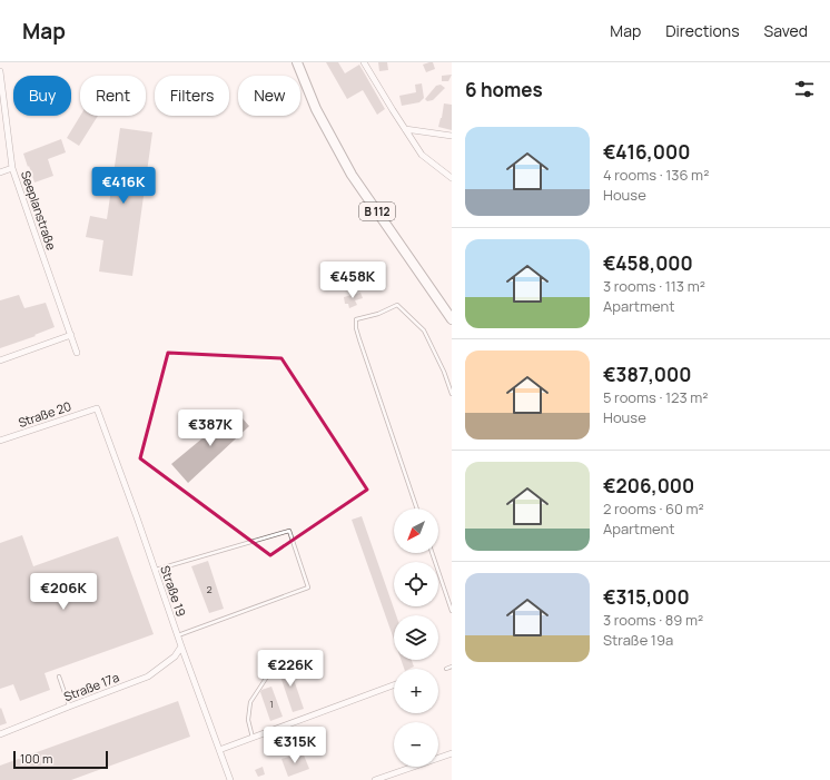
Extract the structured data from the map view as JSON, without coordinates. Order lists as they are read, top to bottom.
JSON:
{
  "streets": {
    "main road": ["B 112"],
    "street": [
      "Seeplanstraße",
      "Straße 20",
      "Straße 19",
      "Straße 17a"
    ]
  },
  "crossings": [
    ["Straße 20", "Straße 19"],
    ["Straße 19", "Straße 17a"]
  ],
  "house_numbers": ["2", "1"],
  "scale_bar": "100 m",
  "north": "bottom left",
  "page": {
    "header": "Map",
    "nav": ["Map", "Directions", "Saved"],
    "heading": "6 homes",
    "chip": [
      "Buy",
      "Rent",
      "Filters",
      "New"
    ],
    "list": [
      {
        "name": "€416,000",
        "note": "4 rooms · 136 m² · House"
      },
      {
        "name": "€458,000",
        "note": "3 rooms · 113 m² · Apartment"
      },
      {
        "name": "€387,000",
        "note": "5 rooms · 123 m² · House"
      },
      {
        "name": "€206,000",
        "note": "2 rooms · 60 m² · Apartment"
      },
      {
        "name": "€315,000",
        "note": "3 rooms · 89 m² · Straße 19a"
      }
    ],
    "price": [
      "€416K",
      "€458K",
      "€387K",
      "€206K",
      "€226K",
      "€315K"
    ],
    "map_buttons": ["+", "−"],
    "scale": "100 m"
  }
}
